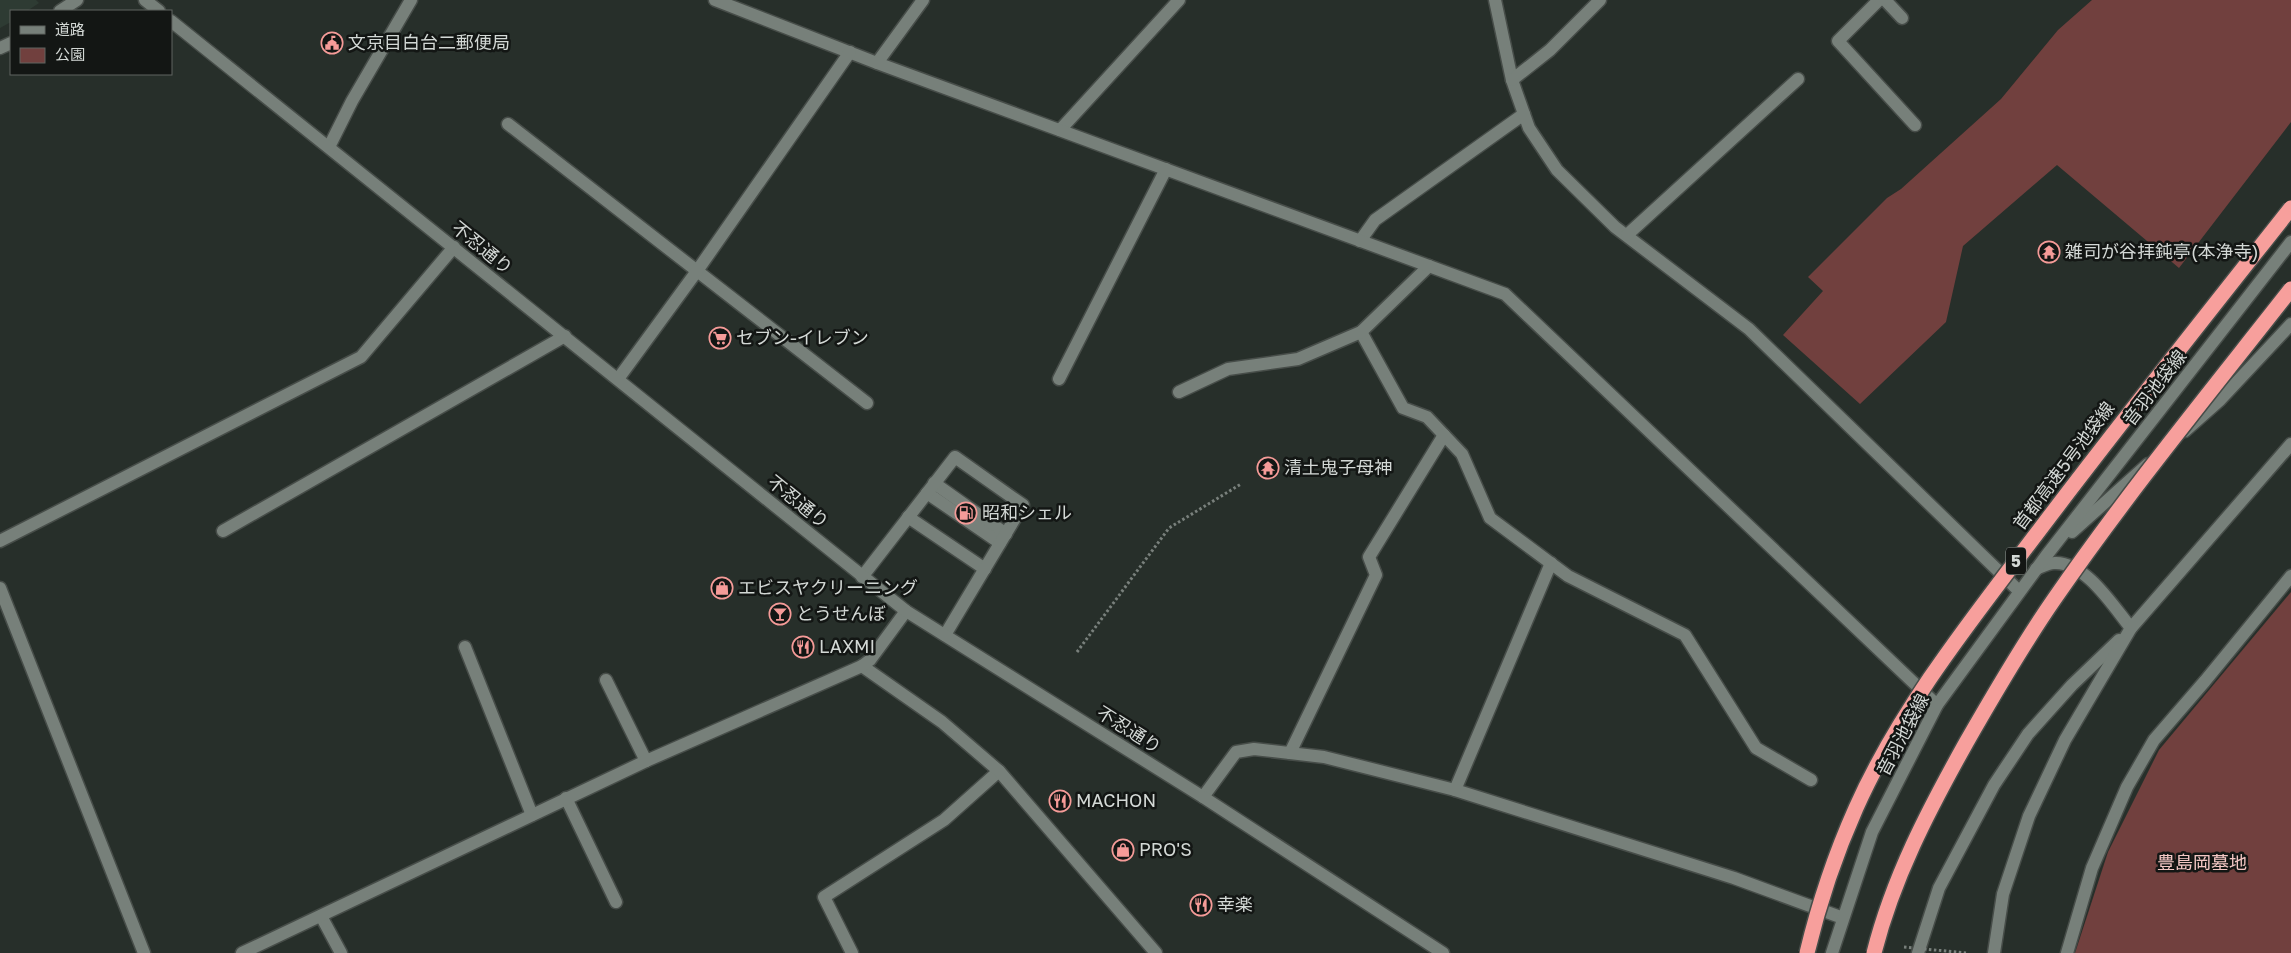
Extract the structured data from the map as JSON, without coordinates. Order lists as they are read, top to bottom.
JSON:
{
  "streets": {
    "highway": ["首都高速5号池袋線", "5"],
    "street": ["不忍通り", "音羽池袋線"]
  },
  "parks": ["豊島岡墓地"],
  "places": {
    "public building": ["文京目白台二郵便局"],
    "temple": ["雑司が谷拝鈍亭(本浄寺)", "清土鬼子母神"],
    "supermarket": ["セブン-イレブン"],
    "fuel station": ["昭和シェル"],
    "shop": ["エビスヤクリーニング", "PRO'S"],
    "bar": ["とうせんぼ"],
    "restaurant": ["LAXMI", "MACHON", "幸楽"]
  },
  "legend": ["道路", "公園"]
}
